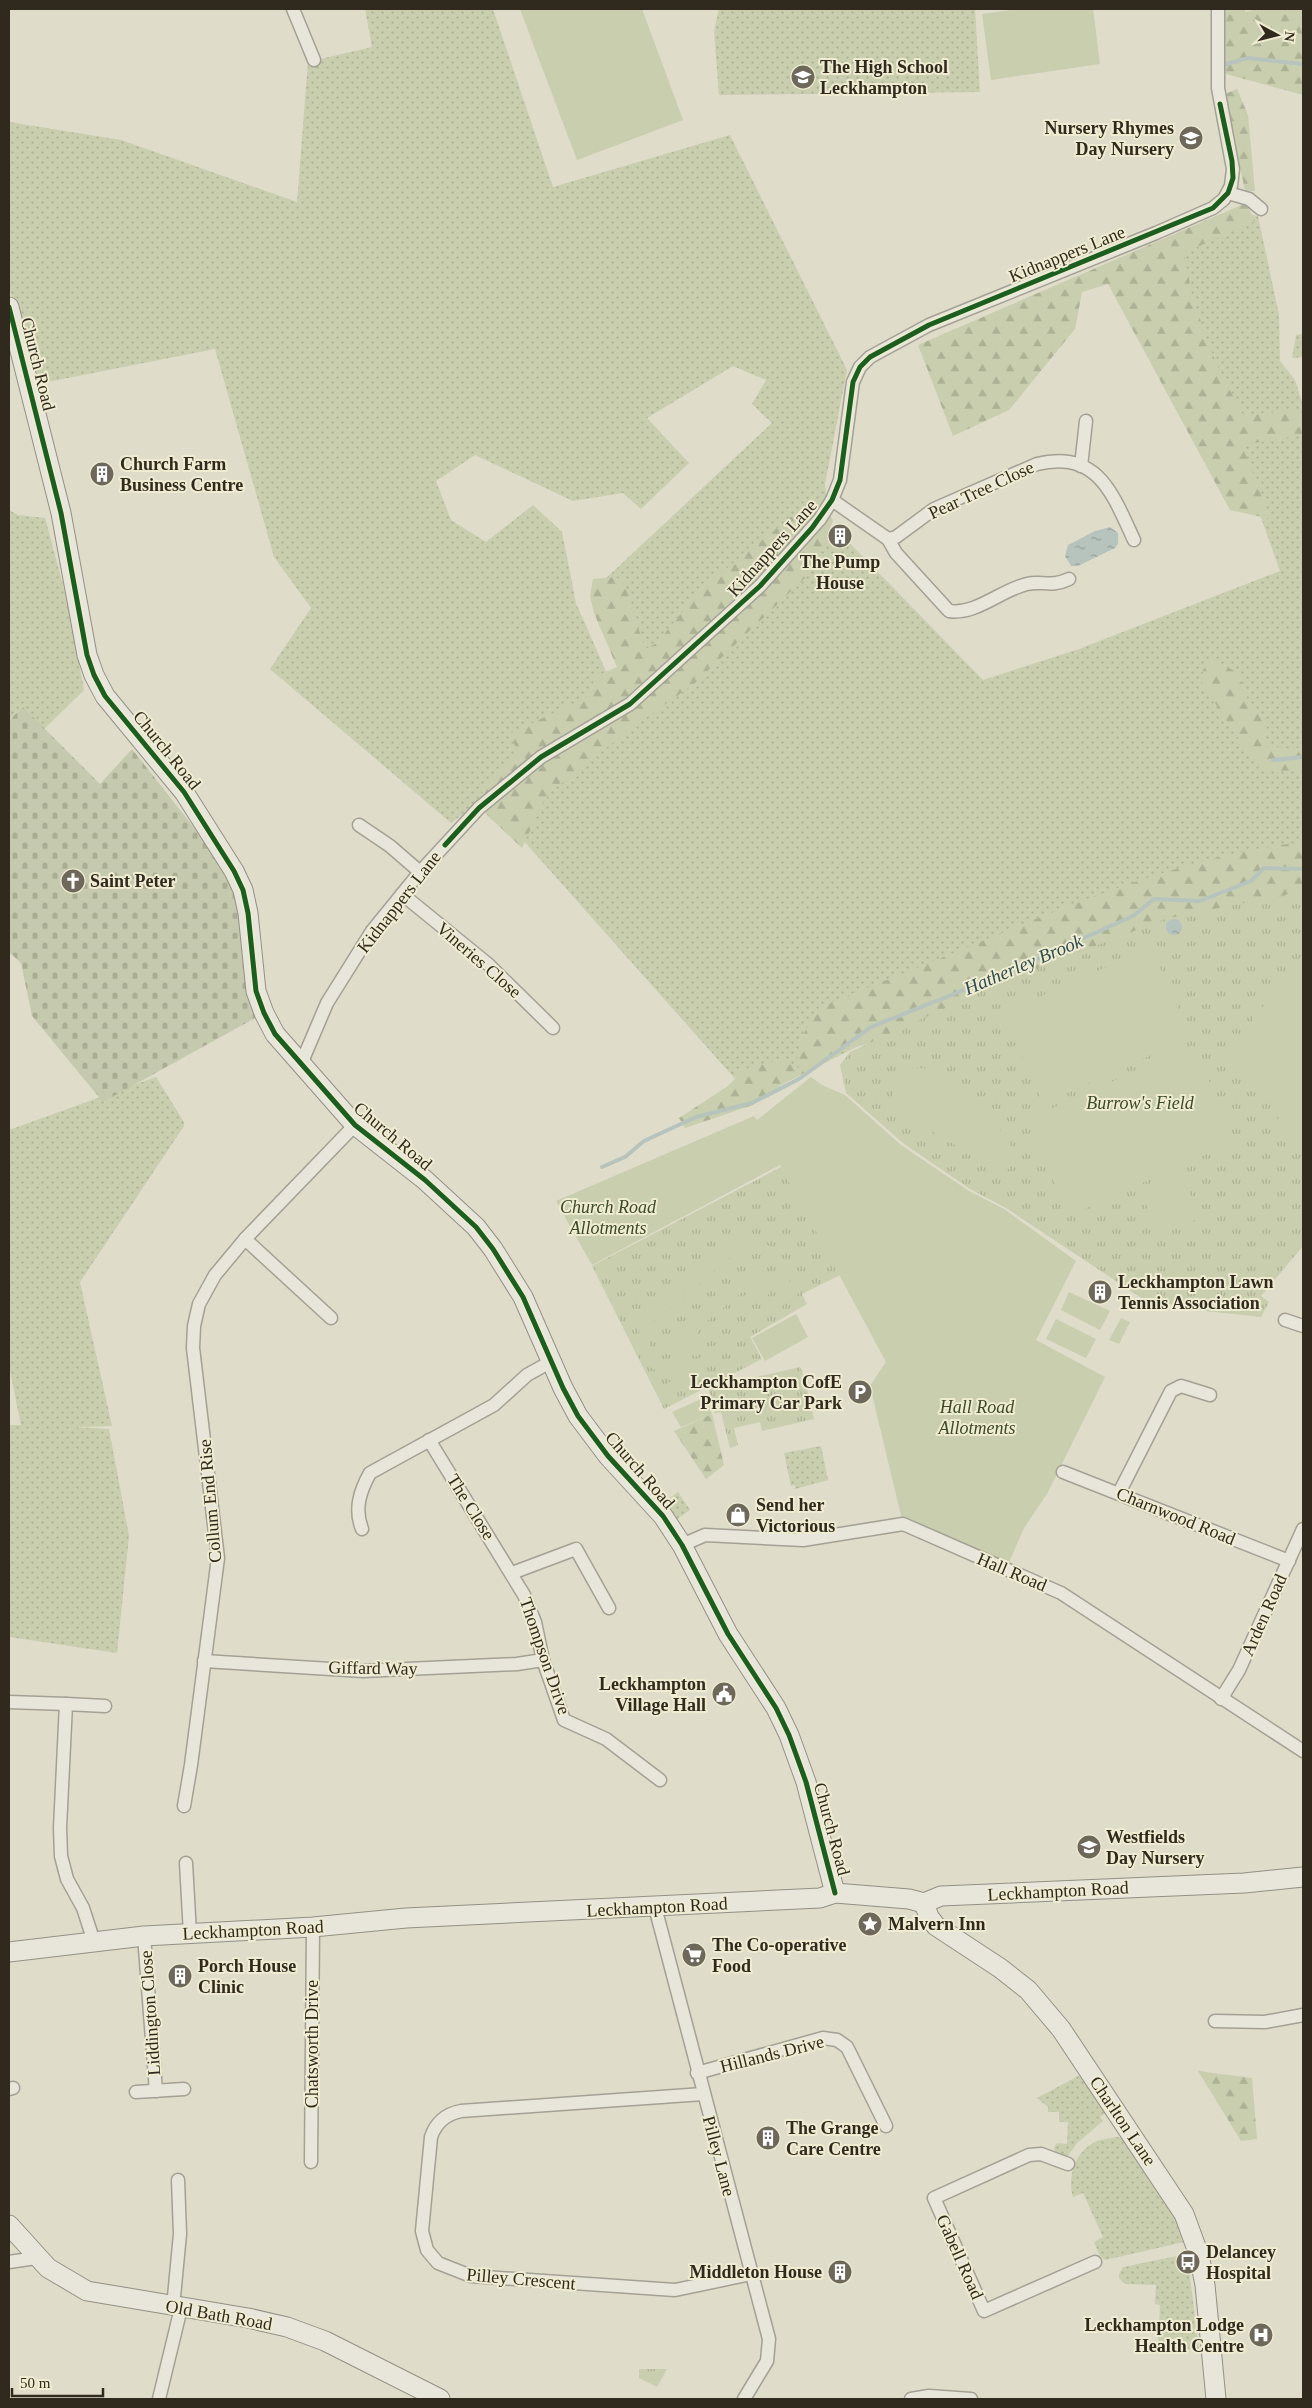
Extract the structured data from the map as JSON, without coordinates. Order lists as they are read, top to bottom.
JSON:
{
  "streets": {
    "street": [
      "Kidnappers Lane",
      "Church Road",
      "Pear Tree Close",
      "Vineries Close",
      "Collum End Rise",
      "The Close",
      "Charnwood Road",
      "Hall Road",
      "Arden Road",
      "Thompson Drive",
      "Giffard Way",
      "Leckhampton Road",
      "Liddington Close",
      "Chatsworth Drive",
      "Hillands Drive",
      "Charlton Lane",
      "Pilley Lane",
      "Gabell Road",
      "Pilley Crescent",
      "Old Bath Road"
    ]
  },
  "crossings": [
    ["Kidnappers Lane", "Church Road"],
    ["Kidnappers Lane", "Vineries Close"],
    ["Church Road", "Collum End Rise"],
    ["Church Road", "Hall Road"],
    ["Church Road", "Leckhampton Road"],
    ["Collum End Rise", "Giffard Way"],
    ["The Close", "Thompson Drive"],
    ["Charnwood Road", "Arden Road"],
    ["Hall Road", "Arden Road"],
    ["Thompson Drive", "Giffard Way"],
    ["Leckhampton Road", "Liddington Close"],
    ["Leckhampton Road", "Chatsworth Drive"],
    ["Leckhampton Road", "Charlton Lane"],
    ["Leckhampton Road", "Pilley Lane"],
    ["Hillands Drive", "Pilley Lane"],
    ["Pilley Lane", "Pilley Crescent"]
  ],
  "water": ["Hatherley Brook"],
  "parks": ["Burrow's Field", "Church Road Allotments", "Hall Road Allotments"],
  "places": {
    "school or university": ["The High School Leckhampton", "Nursery Rhymes Day Nursery", "Westfields Day Nursery"],
    "building": [
      "Church Farm Business Centre",
      "The Pump House",
      "Leckhampton Lawn Tennis Association",
      "Porch House Clinic",
      "The Grange Care Centre",
      "Middleton House"
    ],
    "church": ["Saint Peter"],
    "parking": ["Leckhampton CofE Primary Car Park"],
    "shop": ["Send her Victorious"],
    "public building": ["Leckhampton Village Hall"],
    "place": ["Malvern Inn"],
    "supermarket": ["The Co-operative Food"],
    "bus stop": ["Delancey Hospital"],
    "hospital": ["Leckhampton Lodge Health Centre"]
  },
  "scale_bar": "50 m",
  "north": "right"
}
